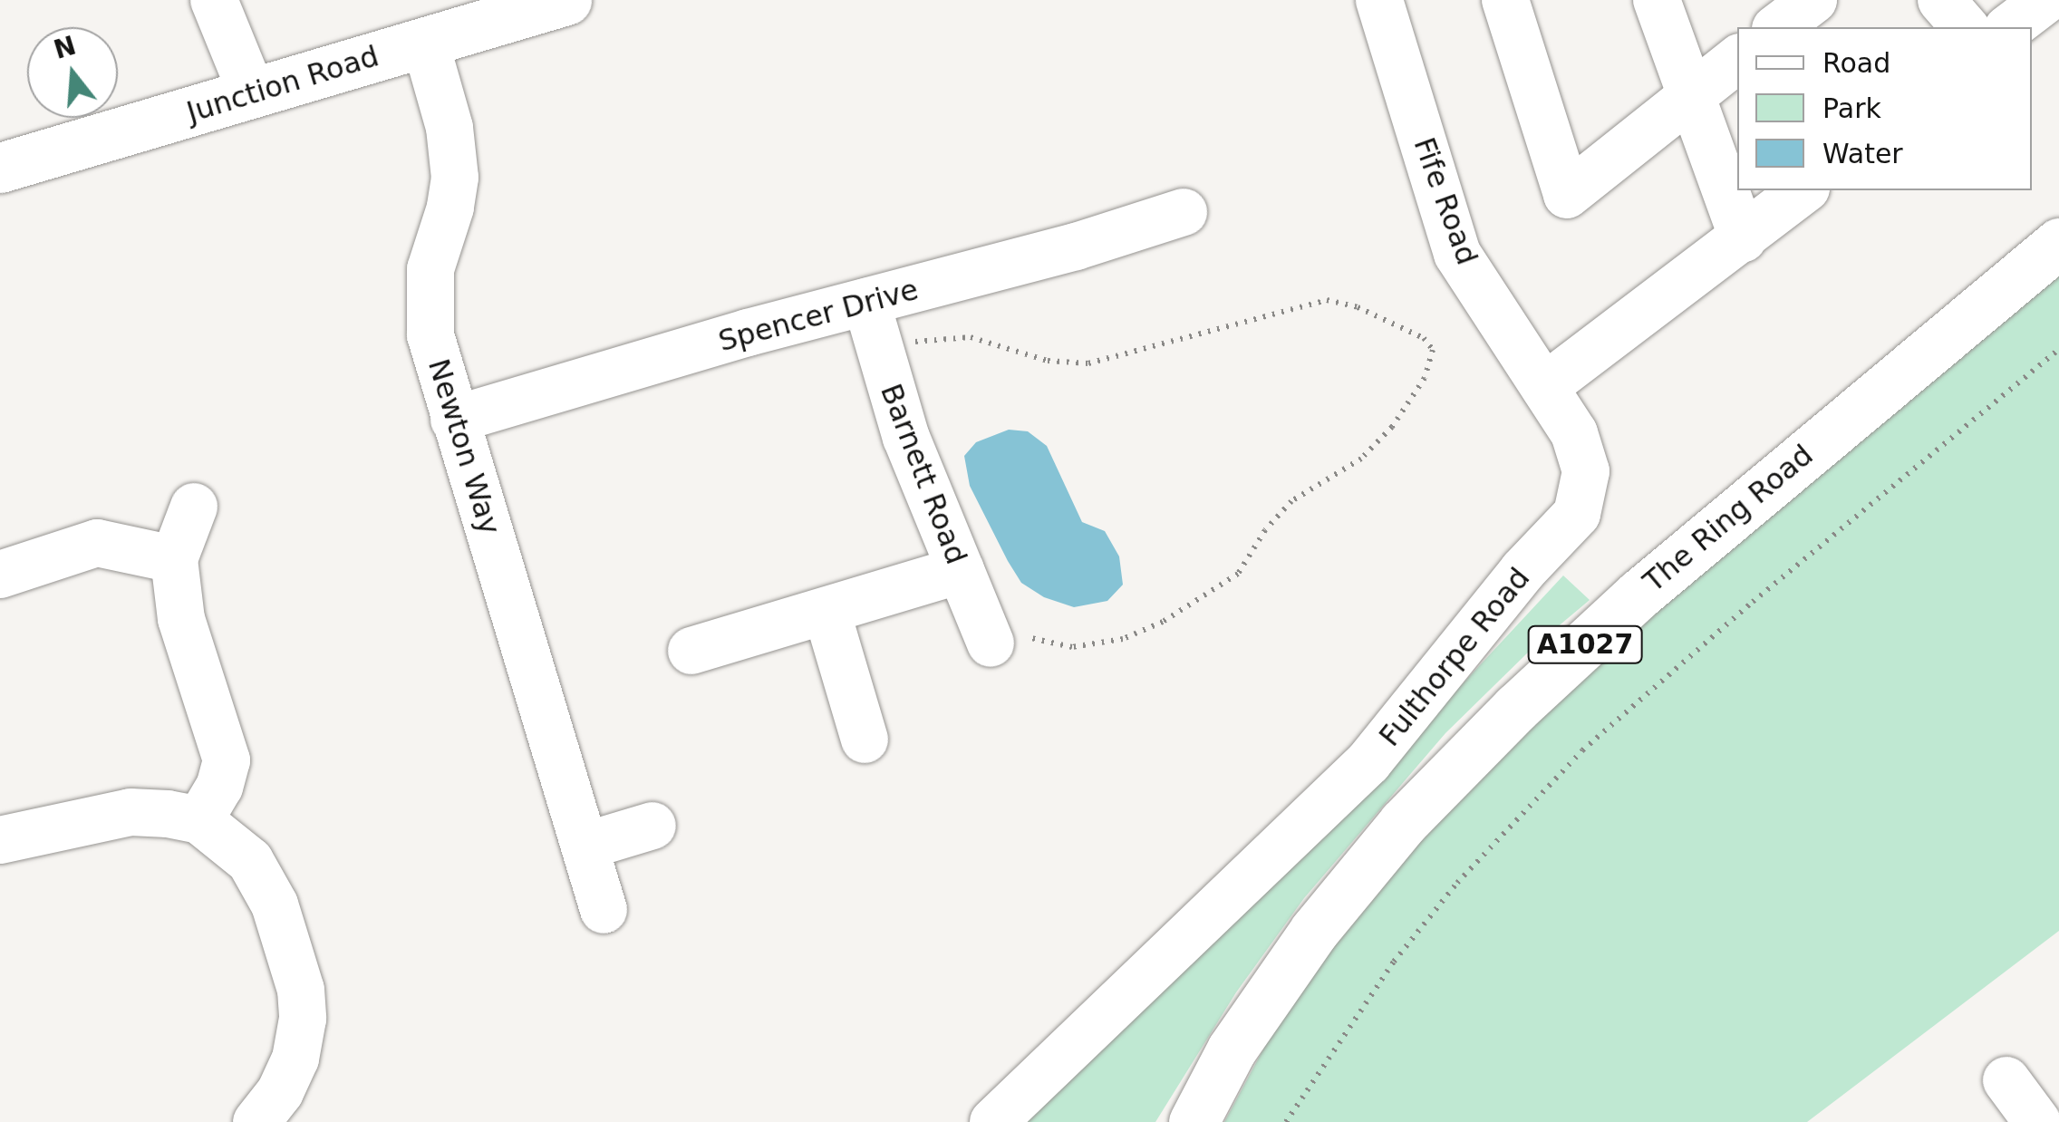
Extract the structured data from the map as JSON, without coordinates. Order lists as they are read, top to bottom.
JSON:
{
  "streets": {
    "main road": ["Junction Road", "The Ring Road", "A1027"],
    "street": [
      "Fife Road",
      "Spencer Drive",
      "Newton Way",
      "Barnett Road",
      "Fulthorpe Road"
    ]
  },
  "crossings": [
    ["Junction Road", "Newton Way"],
    ["Fife Road", "Fulthorpe Road"],
    ["Spencer Drive", "Newton Way"],
    ["Spencer Drive", "Barnett Road"]
  ],
  "legend": ["Road", "Park", "Water"],
  "north": "top"
}
